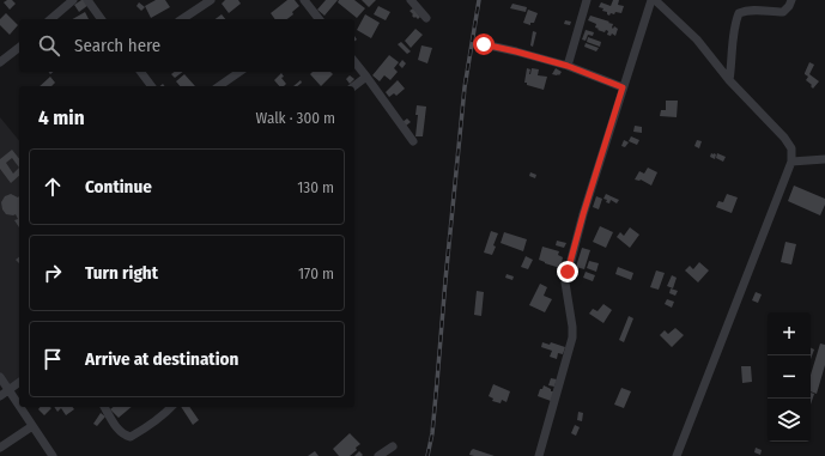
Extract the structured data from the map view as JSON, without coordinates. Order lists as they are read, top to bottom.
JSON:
{
  "page": {
    "search": "Search here",
    "heading": ["4 min", "Walk · 300 m"],
    "list": [
      ["Continue", "130 m"],
      ["Turn right", "170 m"],
      "Arrive at destination"
    ],
    "map_buttons": ["+", "−"]
  }
}
